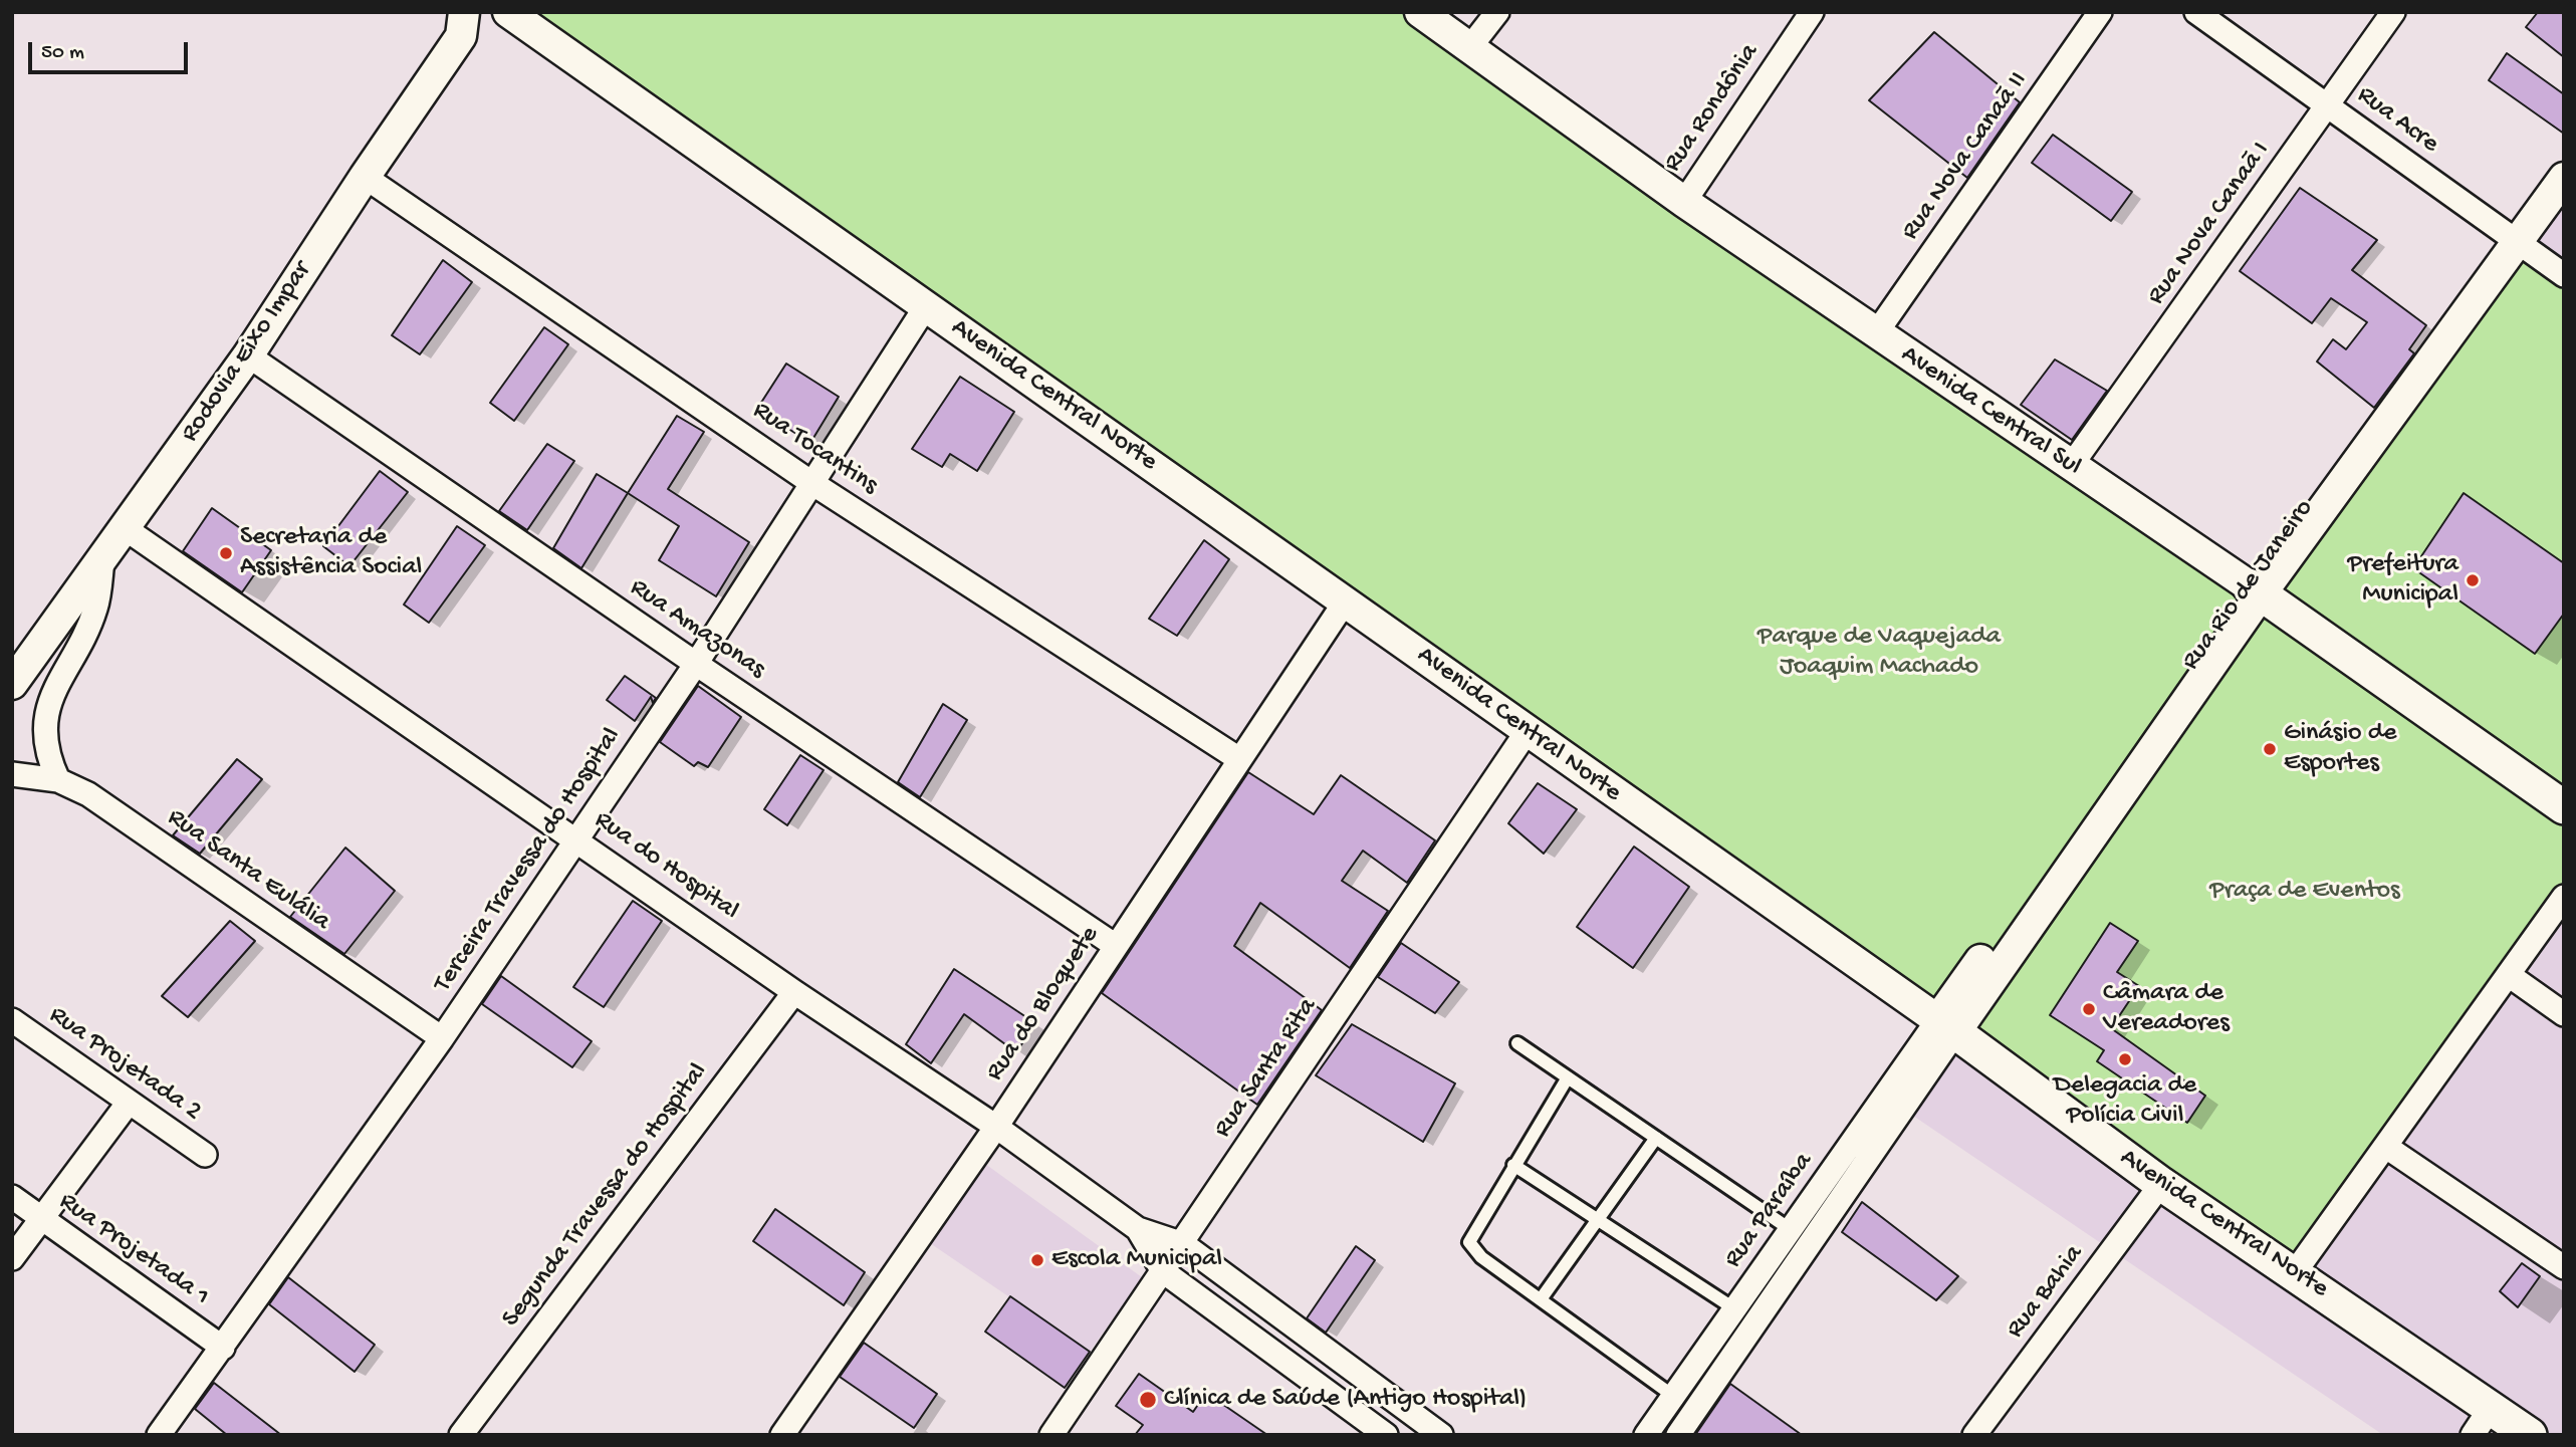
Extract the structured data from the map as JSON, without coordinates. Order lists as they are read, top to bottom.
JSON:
{
  "streets": {
    "main road": ["Avenida Central Norte", "Avenida Central Sul"],
    "street": [
      "Rua Rondônia",
      "Rua Acre",
      "Rua Nova Canaã II",
      "Rua Nova Canaã I",
      "Rodovia Eixo Impar",
      "Rua Tocantins",
      "Rua Rio de Janeiro",
      "Rua Amazonas",
      "Terceira Travessa do Hospital",
      "Rua do Hospital",
      "Rua Santa Eulália",
      "Rua do Bloquete",
      "Rua Projetada 2",
      "Rua Santa Rita",
      "Segunda Travessa do Hospital",
      "Rua Paraíba",
      "Rua Projetada 1",
      "Rua Bahia"
    ]
  },
  "crossings": [
    ["Rua Rondônia", "Avenida Central Sul"],
    ["Rua Acre", "Rua Nova Canaã I"],
    ["Rua Acre", "Rua Rio de Janeiro"],
    ["Rua Nova Canaã II", "Avenida Central Sul"],
    ["Rua Nova Canaã I", "Avenida Central Sul"],
    ["Rodovia Eixo Impar", "Rua Tocantins"],
    ["Rodovia Eixo Impar", "Rua Amazonas"],
    ["Rodovia Eixo Impar", "Rua do Hospital"],
    ["Avenida Central Norte", "Rua Rio de Janeiro"],
    ["Avenida Central Norte", "Terceira Travessa do Hospital"],
    ["Avenida Central Norte", "Rua do Bloquete"],
    ["Avenida Central Norte", "Rua Santa Rita"],
    ["Avenida Central Norte", "Rua Paraíba"],
    ["Avenida Central Norte", "Rua Bahia"],
    ["Avenida Central Sul", "Rua Rio de Janeiro"],
    ["Rua Tocantins", "Terceira Travessa do Hospital"],
    ["Rua Tocantins", "Rua do Bloquete"],
    ["Rua Rio de Janeiro", "Rua Paraíba"],
    ["Rua Amazonas", "Terceira Travessa do Hospital"],
    ["Rua Amazonas", "Rua do Bloquete"],
    ["Terceira Travessa do Hospital", "Rua do Hospital"],
    ["Terceira Travessa do Hospital", "Rua Santa Eulália"],
    ["Terceira Travessa do Hospital", "Rua Projetada 1"],
    ["Rua do Hospital", "Rua do Bloquete"],
    ["Rua do Hospital", "Rua Santa Rita"],
    ["Rua do Hospital", "Segunda Travessa do Hospital"]
  ],
  "parks": ["Parque de Vaquejada Joaquim Machado", "Praça de Eventos"],
  "places": [
    "Secretaria de Assistência Social",
    "Prefeitura Municipal",
    "Ginásio de Esportes",
    "Câmara de Vereadores",
    "Delegacia de Polícia Civil",
    "Escola Municipal",
    "Clínica de Saúde (Antigo Hospital)"
  ],
  "scale_bar": "50 m"
}
